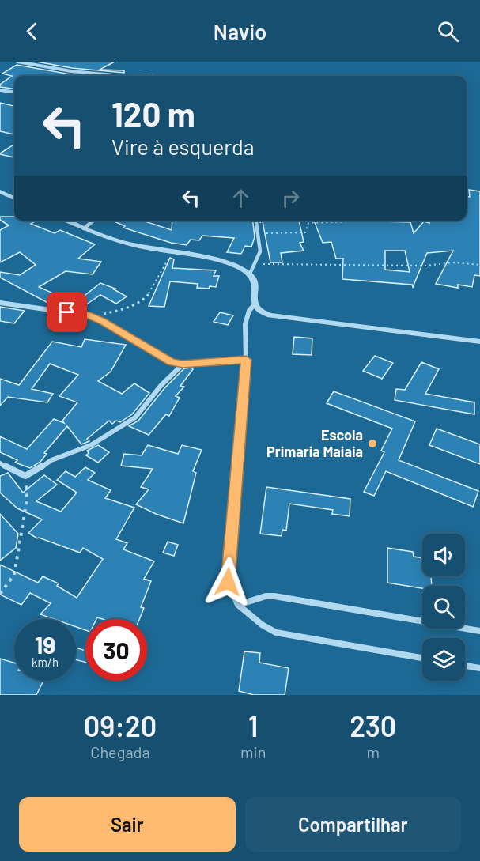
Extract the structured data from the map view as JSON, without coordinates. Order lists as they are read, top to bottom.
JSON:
{
  "places": ["Escola Primaria Maiaia"],
  "page": {
    "header": "Navio",
    "turn": ["120 m", "Vire à esquerda"],
    "speed": "19 km/h",
    "limit": "30",
    "eta": [
      "09:20",
      "Chegada",
      "1",
      "min",
      "230",
      "m"
    ],
    "buttons": ["Sair", "Compartilhar"]
  }
}
